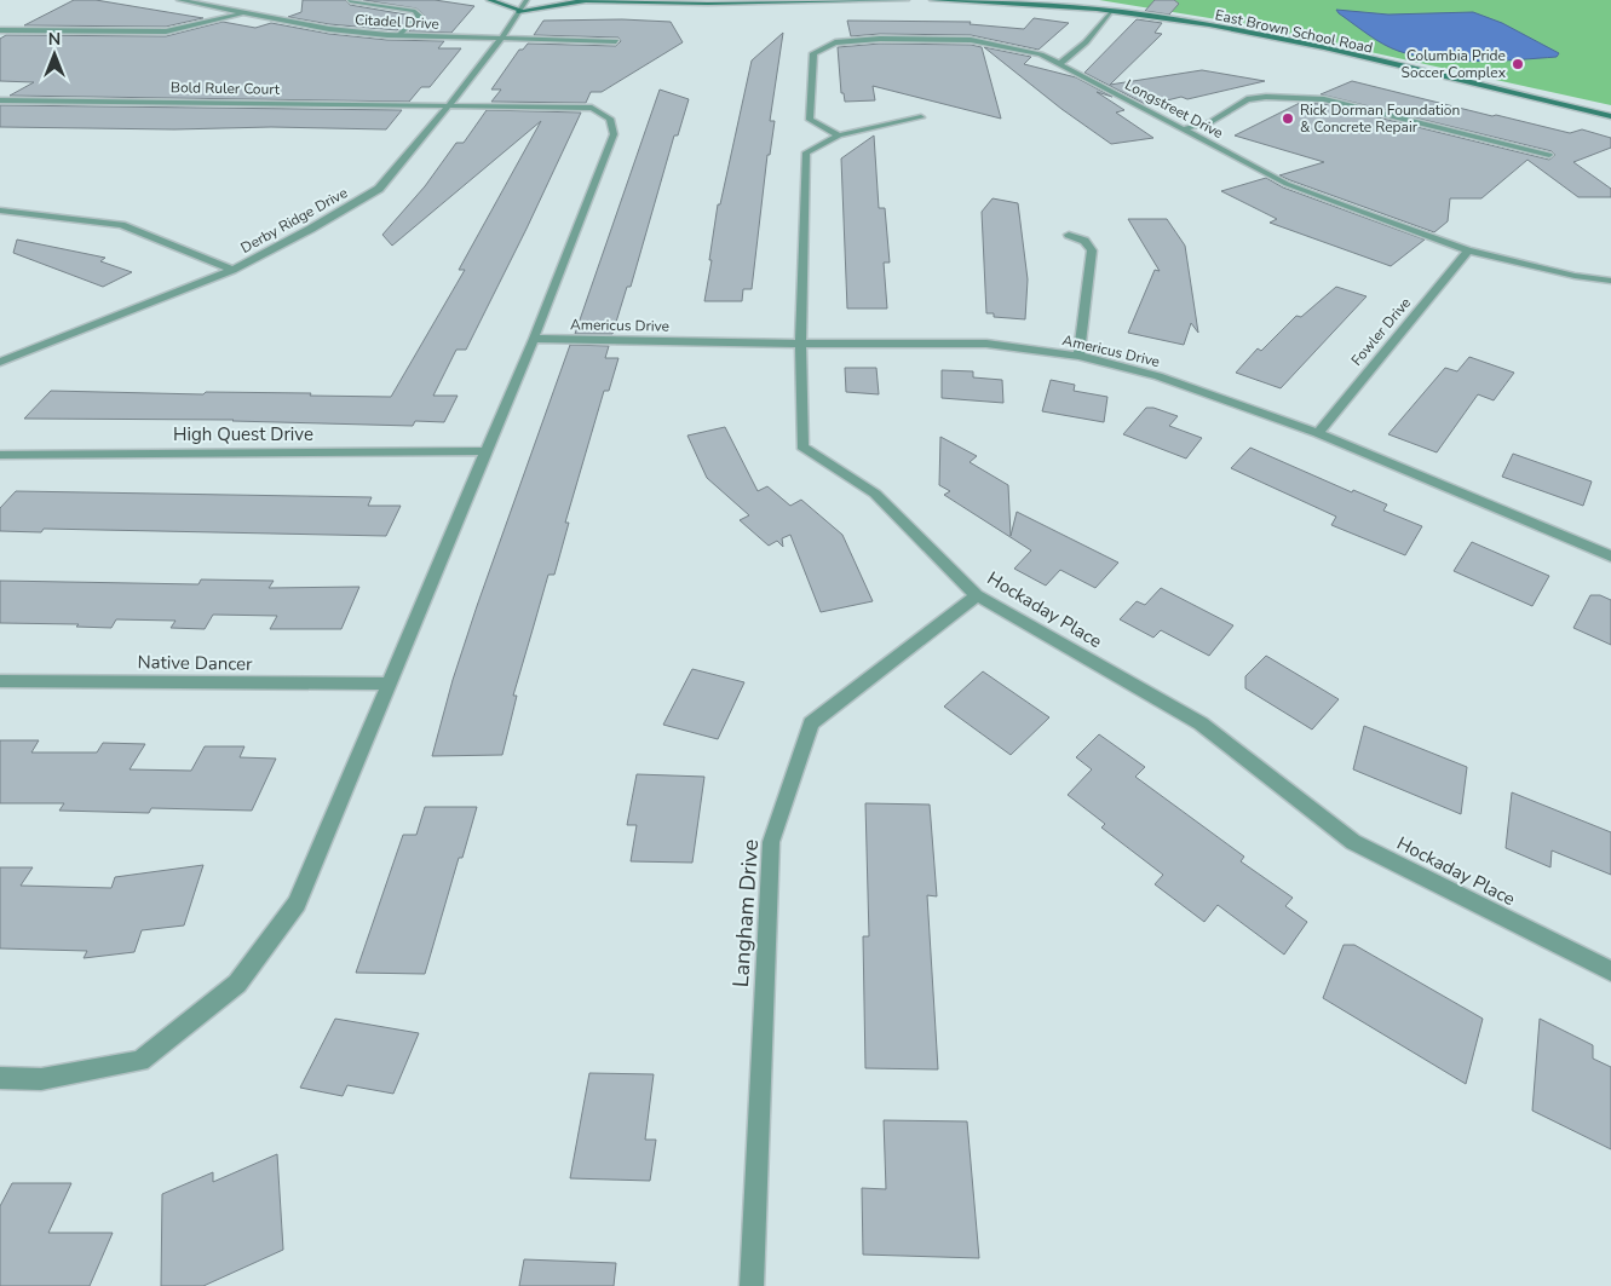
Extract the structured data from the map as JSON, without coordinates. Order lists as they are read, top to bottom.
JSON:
{
  "streets": {
    "main road": ["East Brown School Road"],
    "street": [
      "Citadel Drive",
      "Bold Ruler Court",
      "Longstreet Drive",
      "Derby Ridge Drive",
      "Americus Drive",
      "Fowler Drive",
      "High Quest Drive",
      "Hockaday Place",
      "Native Dancer",
      "Langham Drive"
    ]
  },
  "crossings": [
    ["Citadel Drive", "Derby Ridge Drive"],
    ["Bold Ruler Court", "Derby Ridge Drive"],
    ["Bold Ruler Court", "Americus Drive"],
    ["Bold Ruler Court", "High Quest Drive"],
    ["Bold Ruler Court", "Native Dancer"],
    ["Longstreet Drive", "Fowler Drive"],
    ["Longstreet Drive", "Hockaday Place"],
    ["Americus Drive", "Fowler Drive"],
    ["Americus Drive", "Hockaday Place"],
    ["Hockaday Place", "Langham Drive"]
  ],
  "places": ["Columbia Pride Soccer Complex", "Rick Dorman Foundation & Concrete Repair"],
  "north": "top"
}
